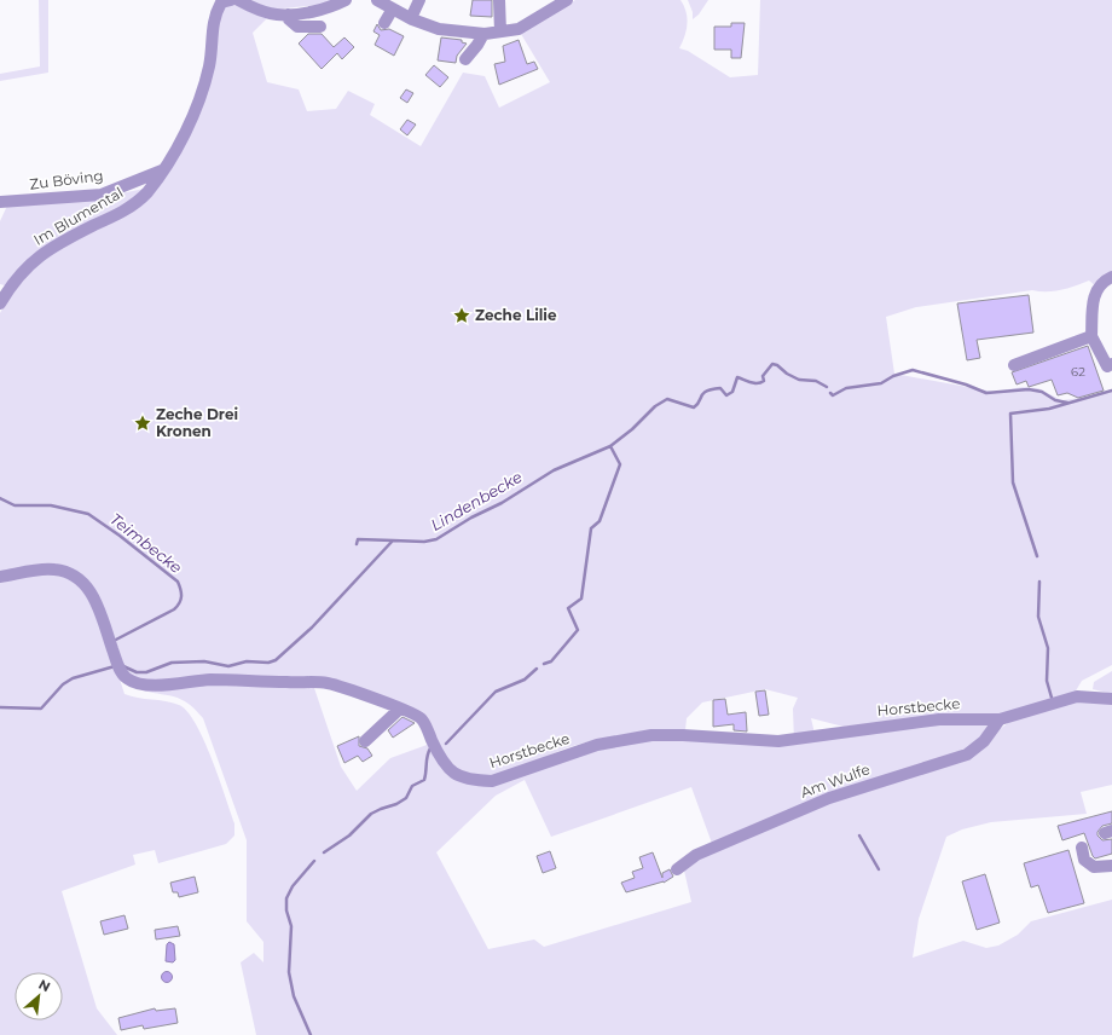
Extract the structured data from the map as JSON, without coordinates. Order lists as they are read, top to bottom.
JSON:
{
  "streets": {
    "street": [
      "Zu Böving",
      "Im Blumental",
      "Horstbecke",
      "Am Wulfe"
    ]
  },
  "crossings": [
    ["Zu Böving", "Im Blumental"],
    ["Horstbecke", "Am Wulfe"]
  ],
  "water": ["Lindenbecke", "Teimbecke"],
  "places": {
    "place": ["Zeche Lilie", "Zeche Drei Kronen"]
  },
  "house_numbers": ["62"],
  "north": "top right"
}
